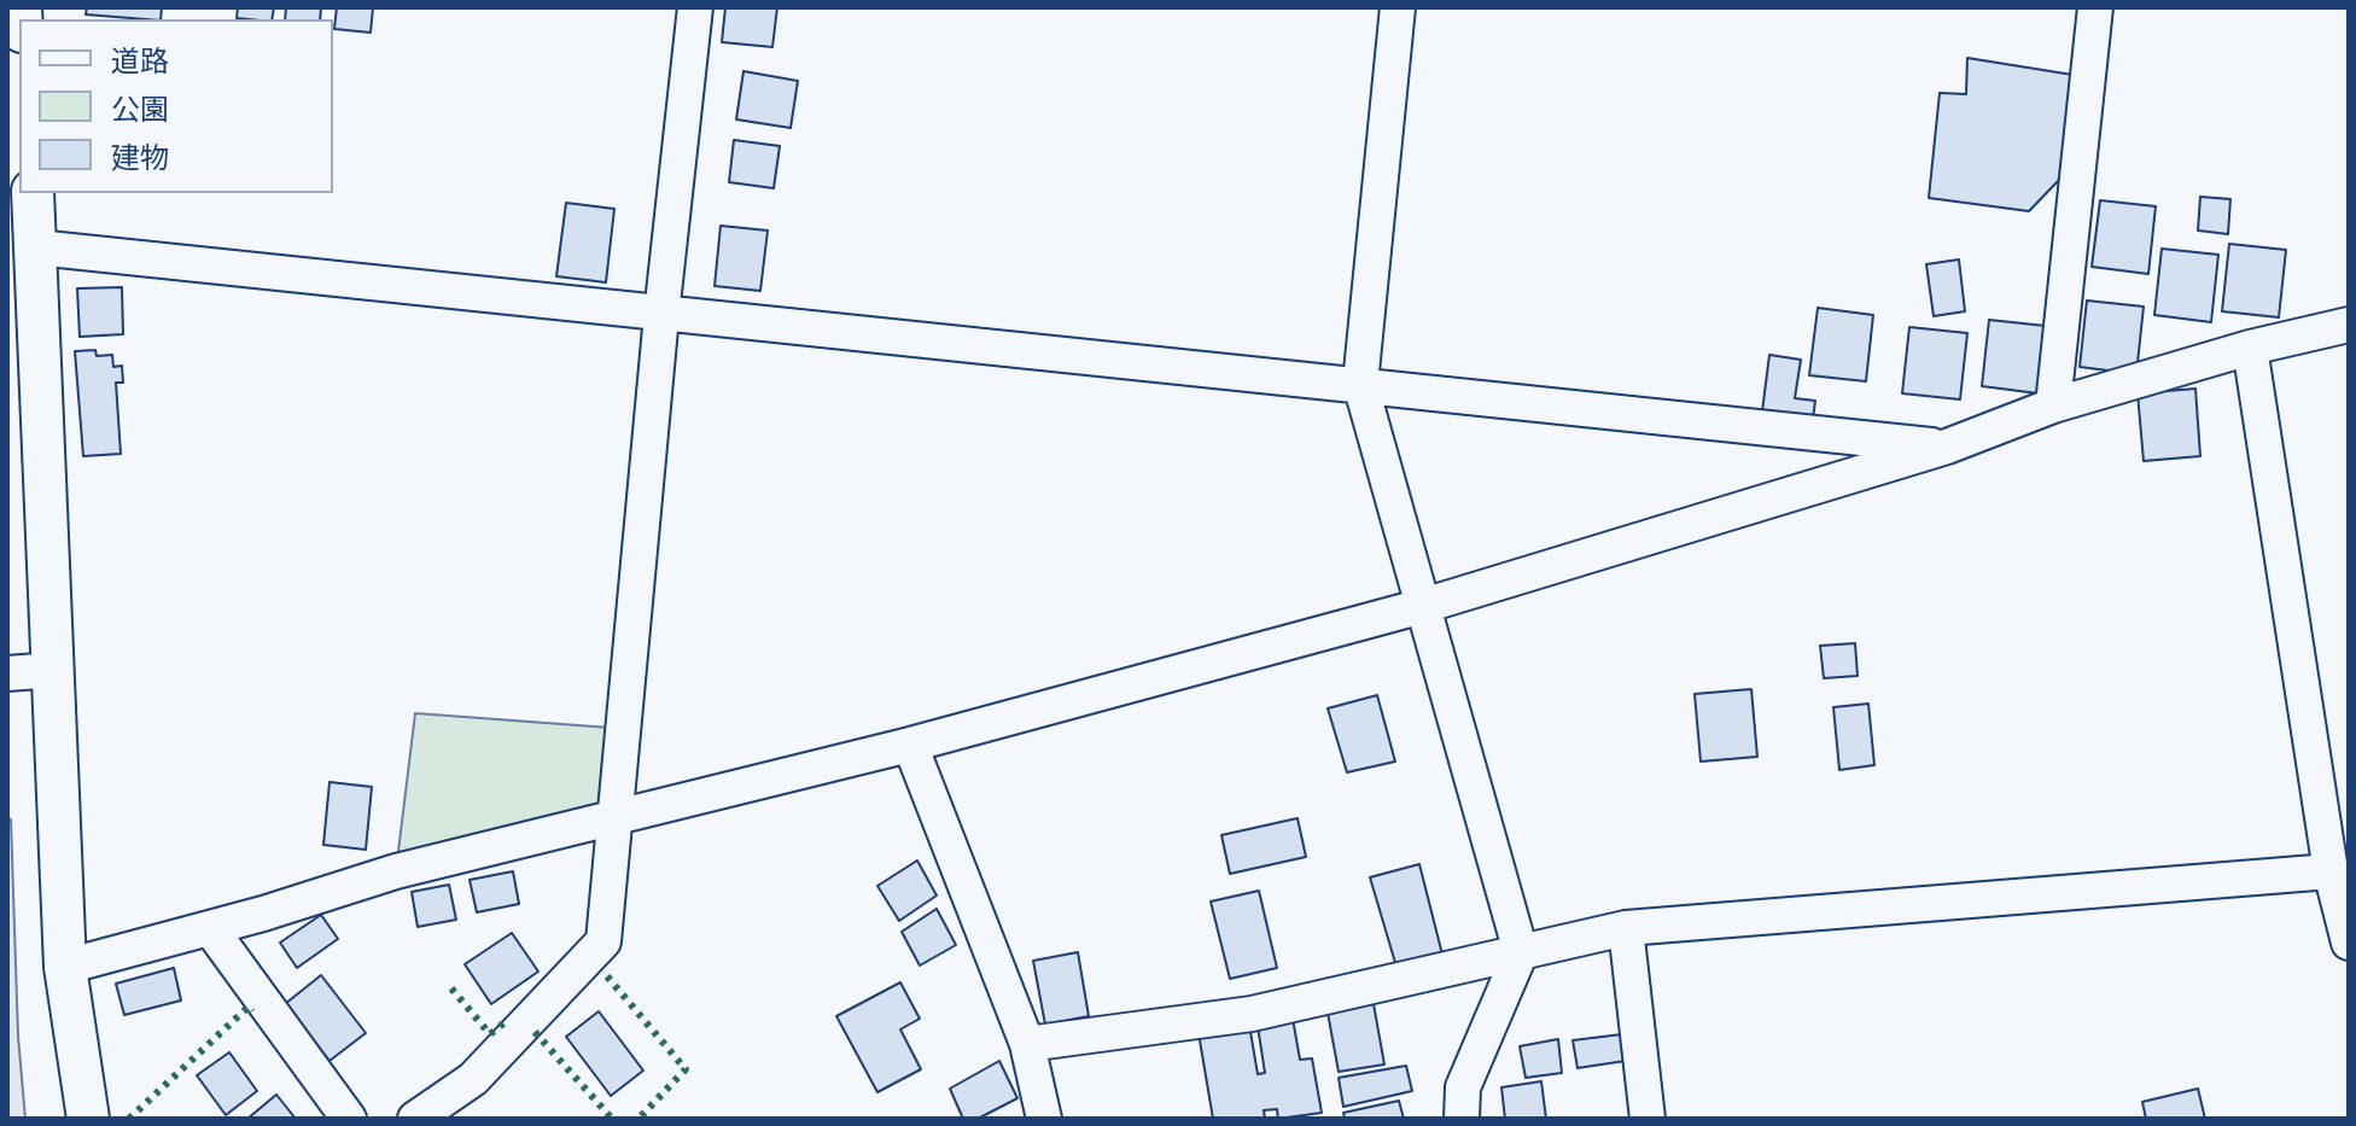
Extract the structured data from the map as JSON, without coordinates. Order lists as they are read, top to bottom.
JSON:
{
  "legend": ["道路", "公園", "建物"]
}
